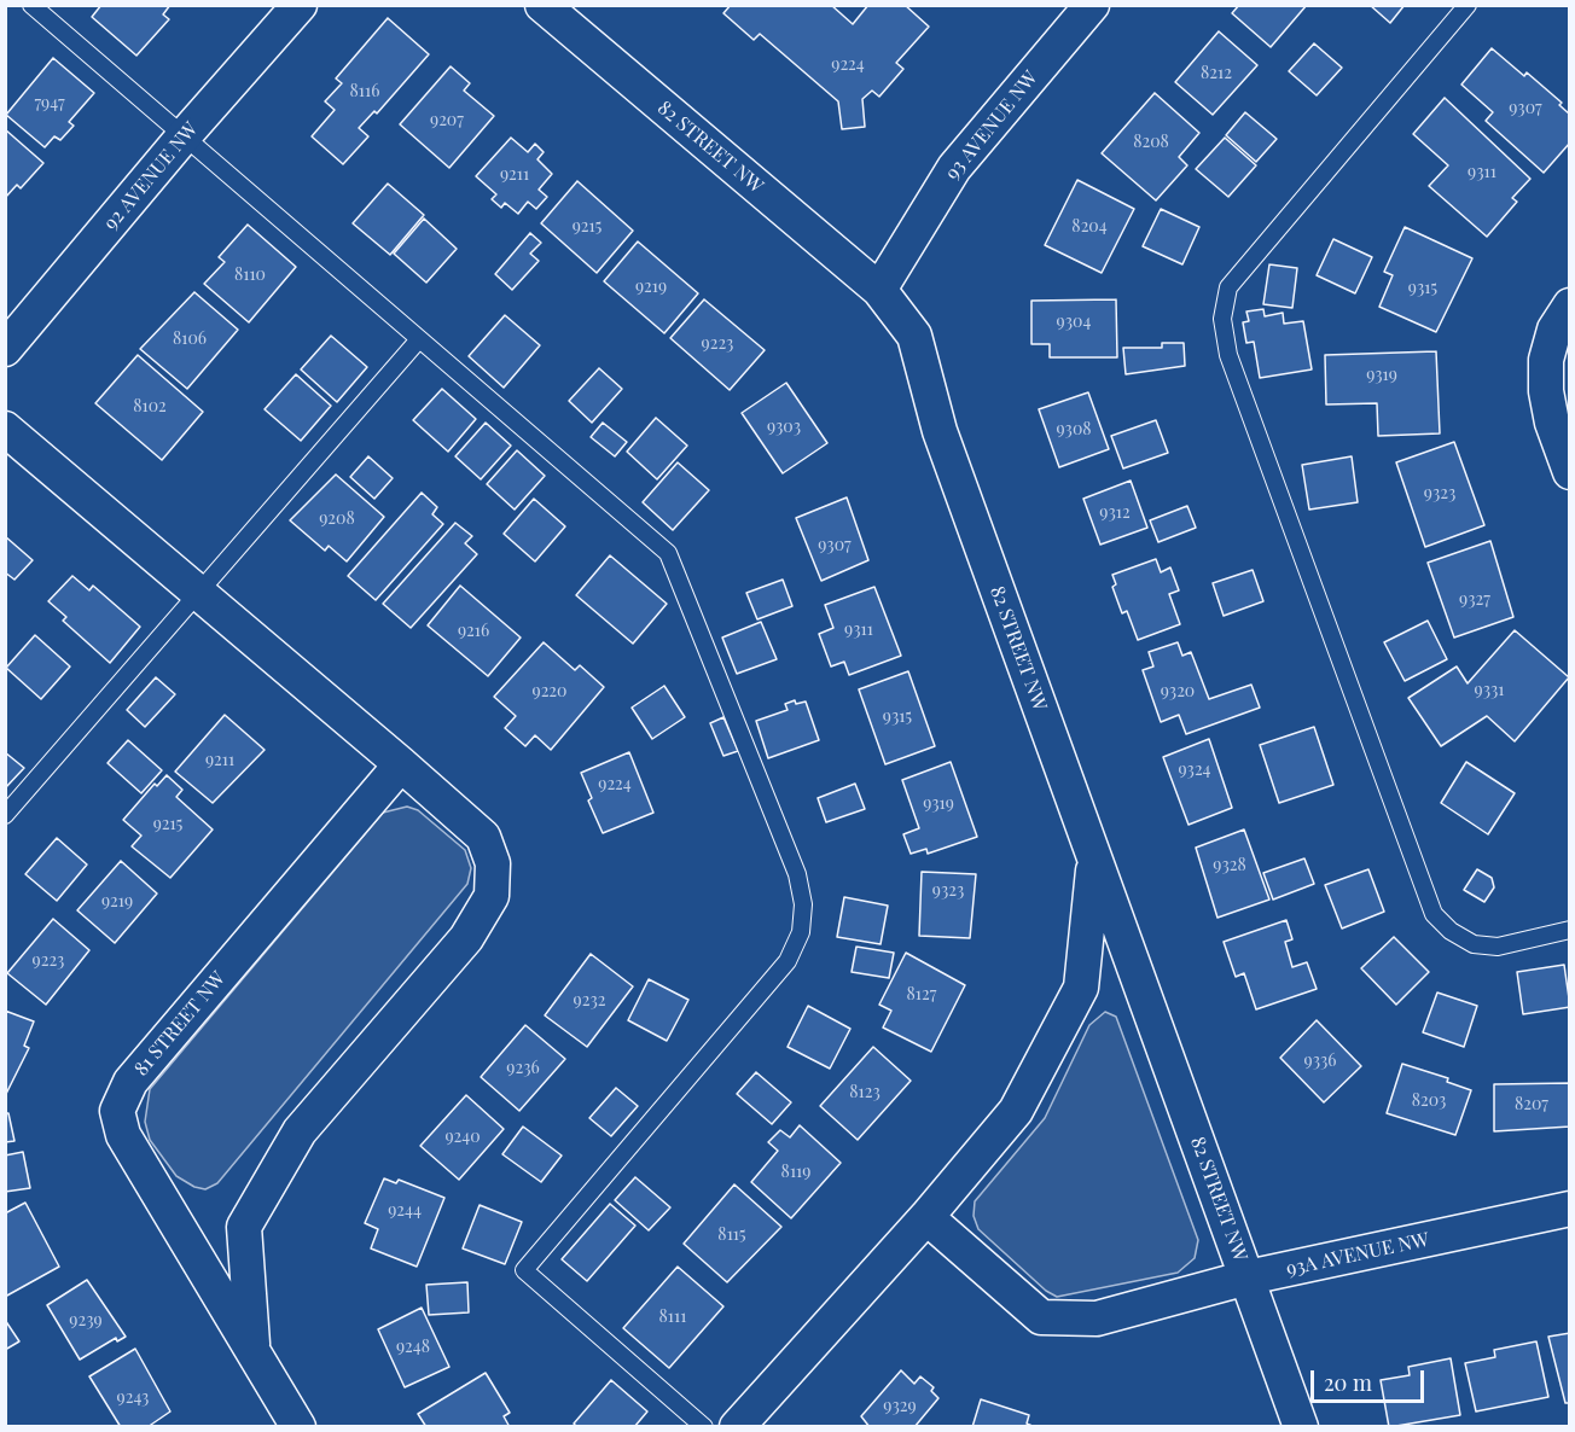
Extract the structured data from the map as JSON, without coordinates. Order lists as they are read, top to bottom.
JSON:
{
  "streets": {
    "street": [
      "93 AVENUE NW",
      "82 STREET NW",
      "92 AVENUE NW",
      "81 STREET NW",
      "93A AVENUE NW"
    ]
  },
  "crossings": [
    ["93 AVENUE NW", "82 STREET NW"],
    ["82 STREET NW", "93A AVENUE NW"]
  ],
  "house_numbers": [
    "9224",
    "8212",
    "8116",
    "7947",
    "9307",
    "9207",
    "8208",
    "9311",
    "9211",
    "9215",
    "8204",
    "8110",
    "9219",
    "9315",
    "9304",
    "8106",
    "9223",
    "9319",
    "8102",
    "9303",
    "9308",
    "9323",
    "9312",
    "9208",
    "9307",
    "9327",
    "9311",
    "9216",
    "9331",
    "9220",
    "9320",
    "9315",
    "9211",
    "9324",
    "9224",
    "9319",
    "9215",
    "9328",
    "9323",
    "9219",
    "9223",
    "8127",
    "9232",
    "9336",
    "9236",
    "8123",
    "8203",
    "8207",
    "9240",
    "8119",
    "9244",
    "8115",
    "8111",
    "9239",
    "9248",
    "9243",
    "9329"
  ],
  "scale_bar": "20 m"
}
